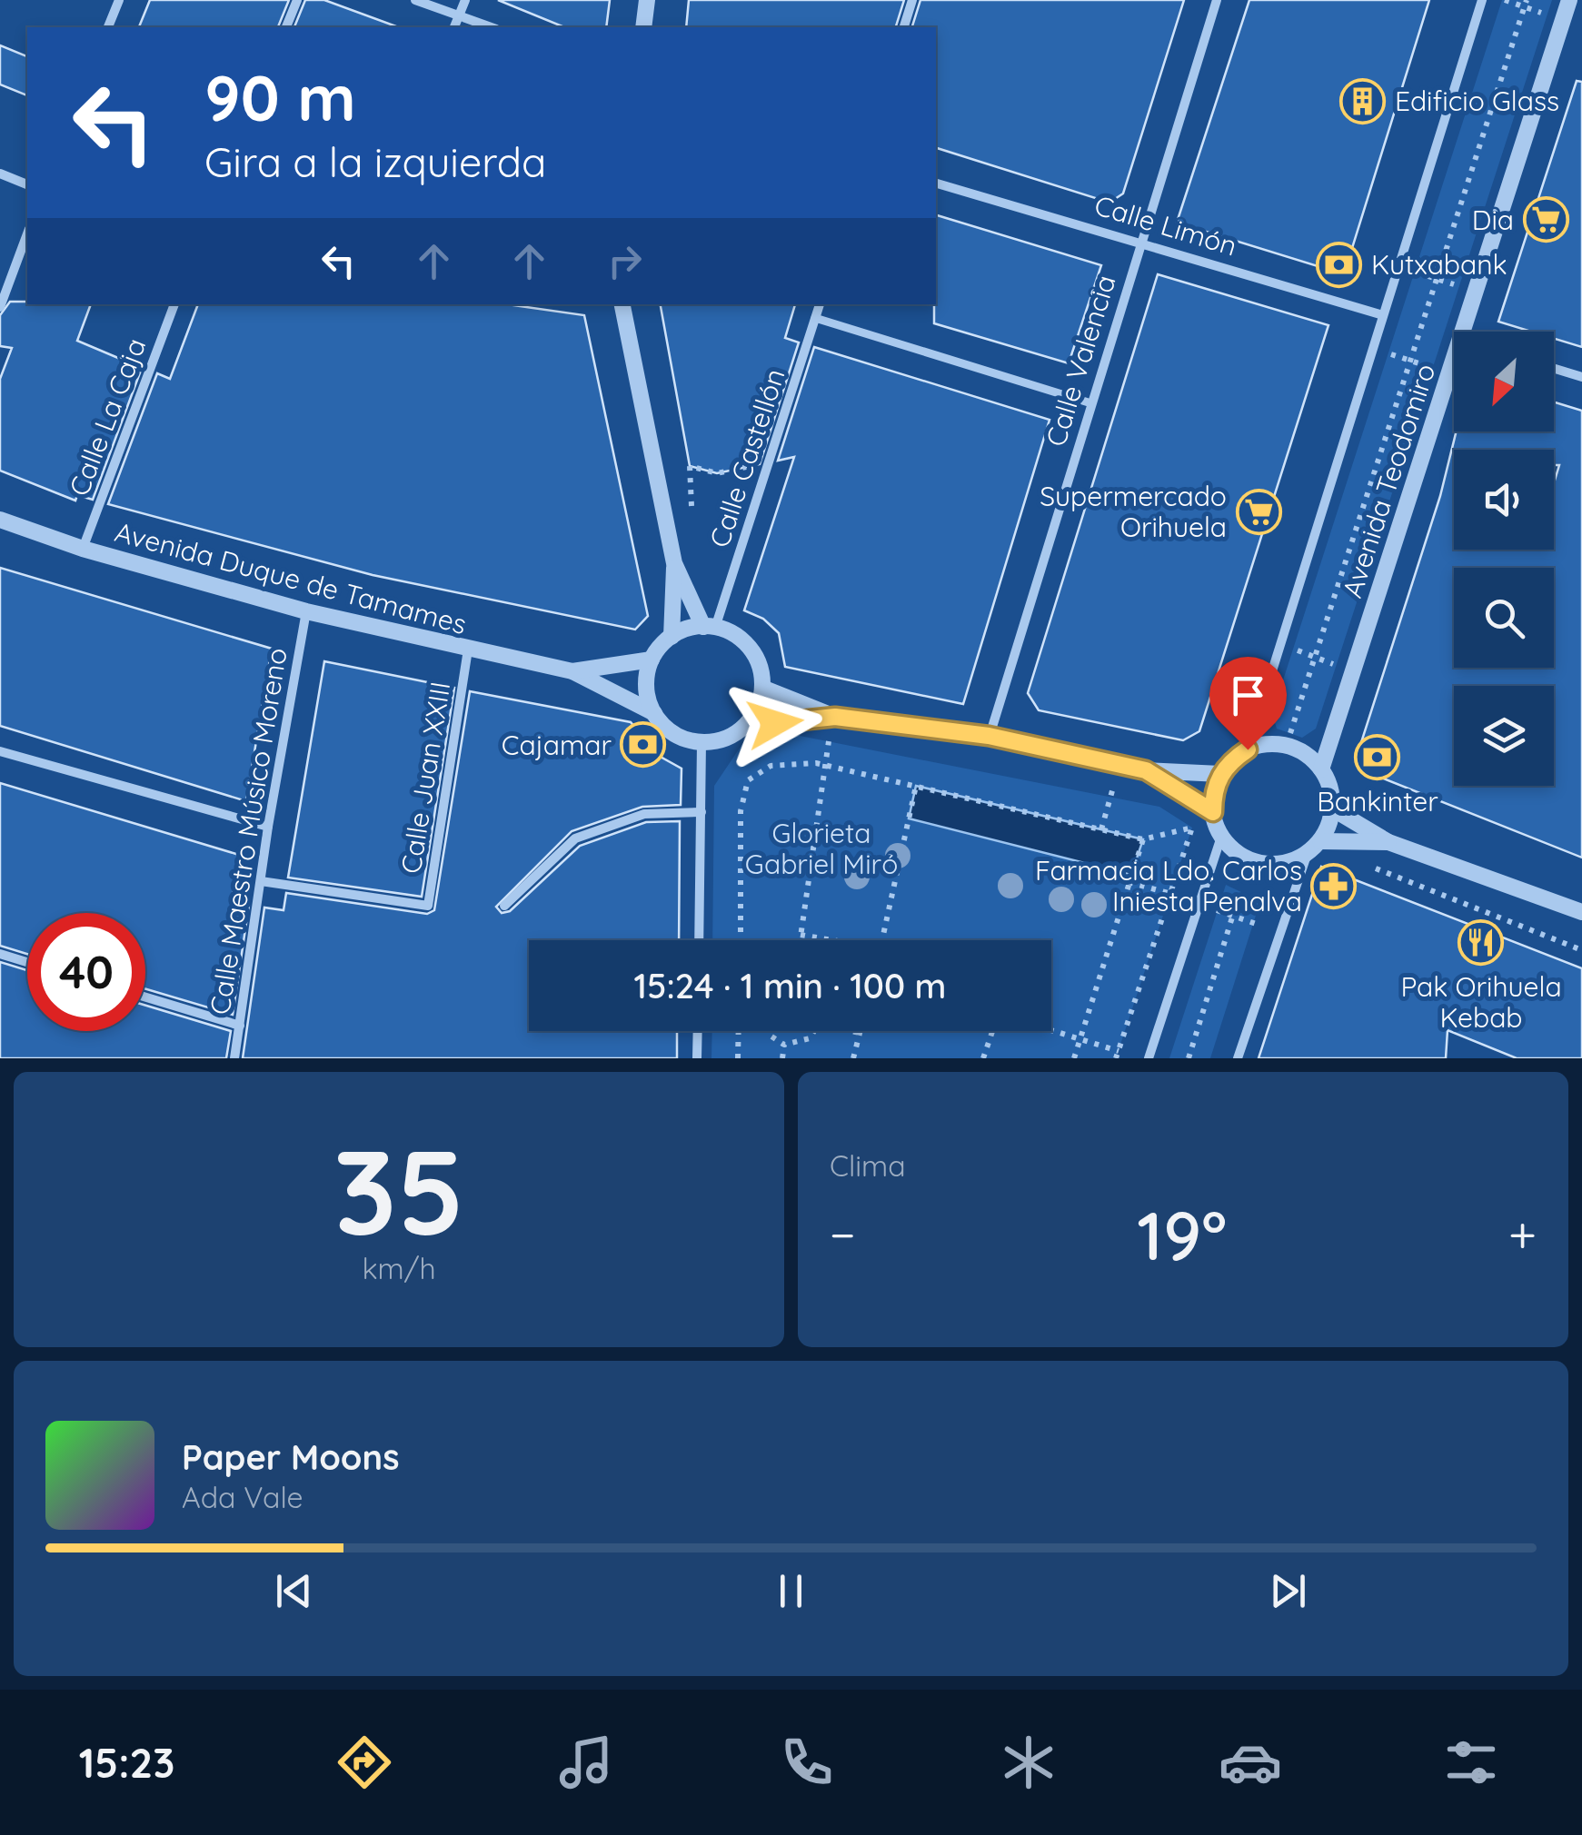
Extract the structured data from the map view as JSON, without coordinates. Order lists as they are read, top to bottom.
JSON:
{
  "streets": {
    "street": [
      "Calle Limón",
      "Calle Valencia",
      "Calle La Caja",
      "Calle Castellón",
      "Avenida Teodomiro",
      "Avenida Duque de Tamames",
      "Calle Juan XXIII",
      "Calle Maestro Músico Moreno"
    ]
  },
  "crossings": [
    ["Calle Limón", "Calle Valencia"],
    ["Calle Limón", "Avenida Teodomiro"],
    ["Calle La Caja", "Avenida Duque de Tamames"],
    ["Calle Castellón", "Avenida Duque de Tamames"],
    ["Avenida Duque de Tamames", "Calle Juan XXIII"],
    ["Avenida Duque de Tamames", "Calle Maestro Músico Moreno"],
    ["Calle Juan XXIII", "Calle Maestro Músico Moreno"]
  ],
  "parks": ["Glorieta Gabriel Miró"],
  "places": {
    "building": ["Edificio Glass"],
    "supermarket": ["Dia", "Supermercado Orihuela"],
    "bank": ["Kutxabank", "Cajamar", "Bankinter"],
    "pharmacy": ["Farmacia Ldo. Carlos Iniesta Penalva"],
    "restaurant": ["Pak Orihuela Kebab"]
  },
  "north": "bottom left",
  "page": {
    "turn": ["90 m", "Gira a la izquierda"],
    "limit": "40",
    "trip": "15:24 · 1 min · 100 m",
    "tile": [
      ["35", "km/h"],
      "Clima"
    ],
    "heat": ["−", "19°", "+"],
    "song": ["Paper Moons", "Ada Vale"],
    "tabs": "15:23"
  }
}
